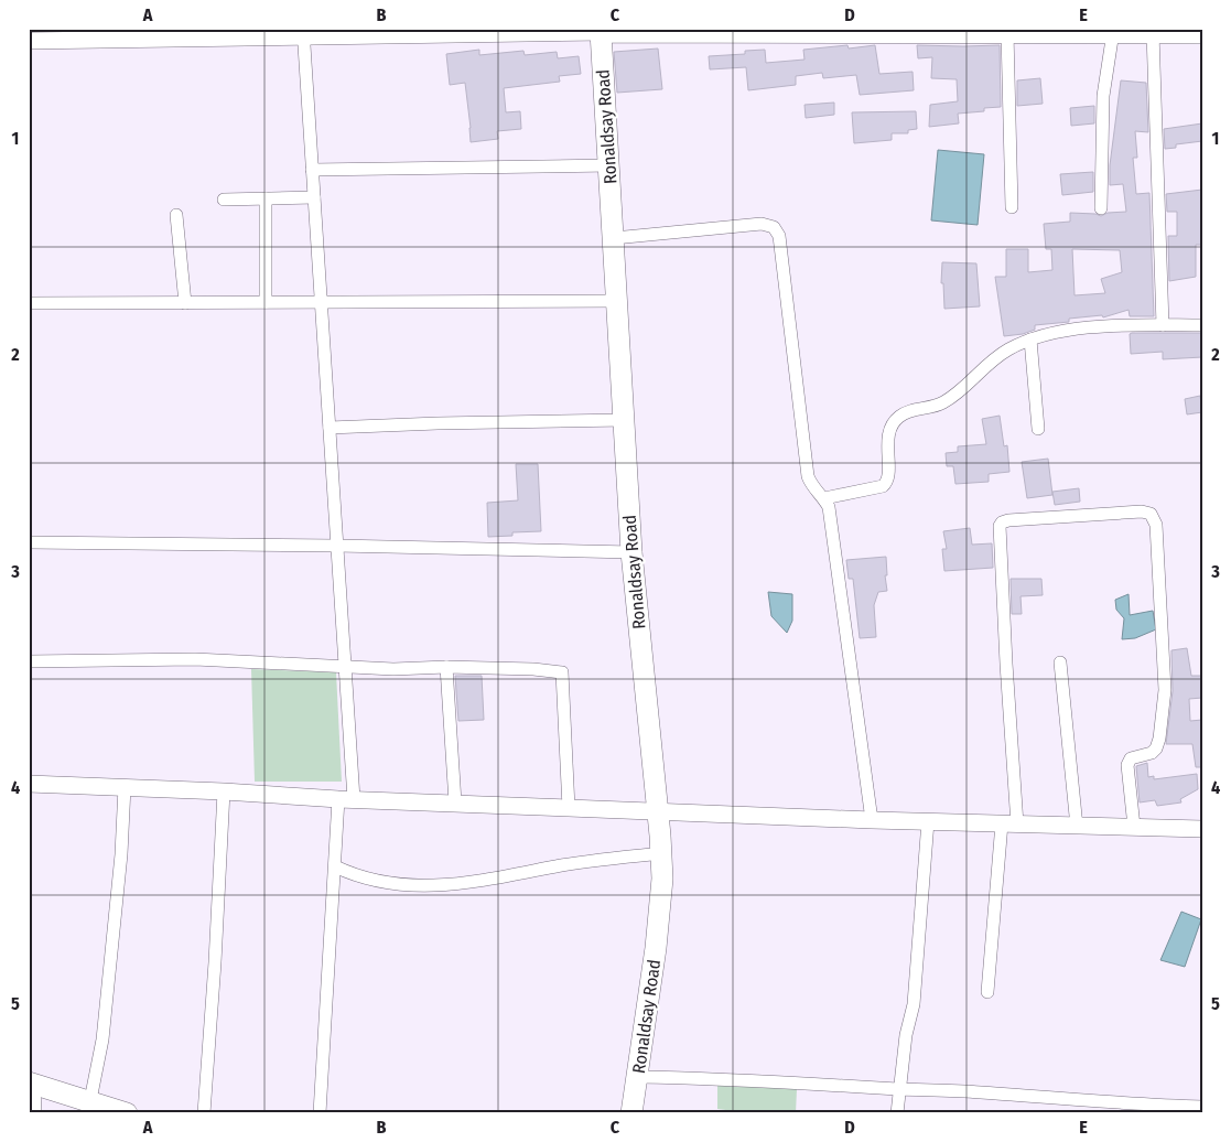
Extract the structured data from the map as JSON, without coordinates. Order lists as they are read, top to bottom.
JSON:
{
  "streets": {
    "main road": ["Ronaldsay Road"]
  },
  "grid": {
    "columns": [
      "A",
      "B",
      "C",
      "D",
      "E"
    ],
    "rows": [
      "1",
      "2",
      "3",
      "4",
      "5"
    ]
  }
}
